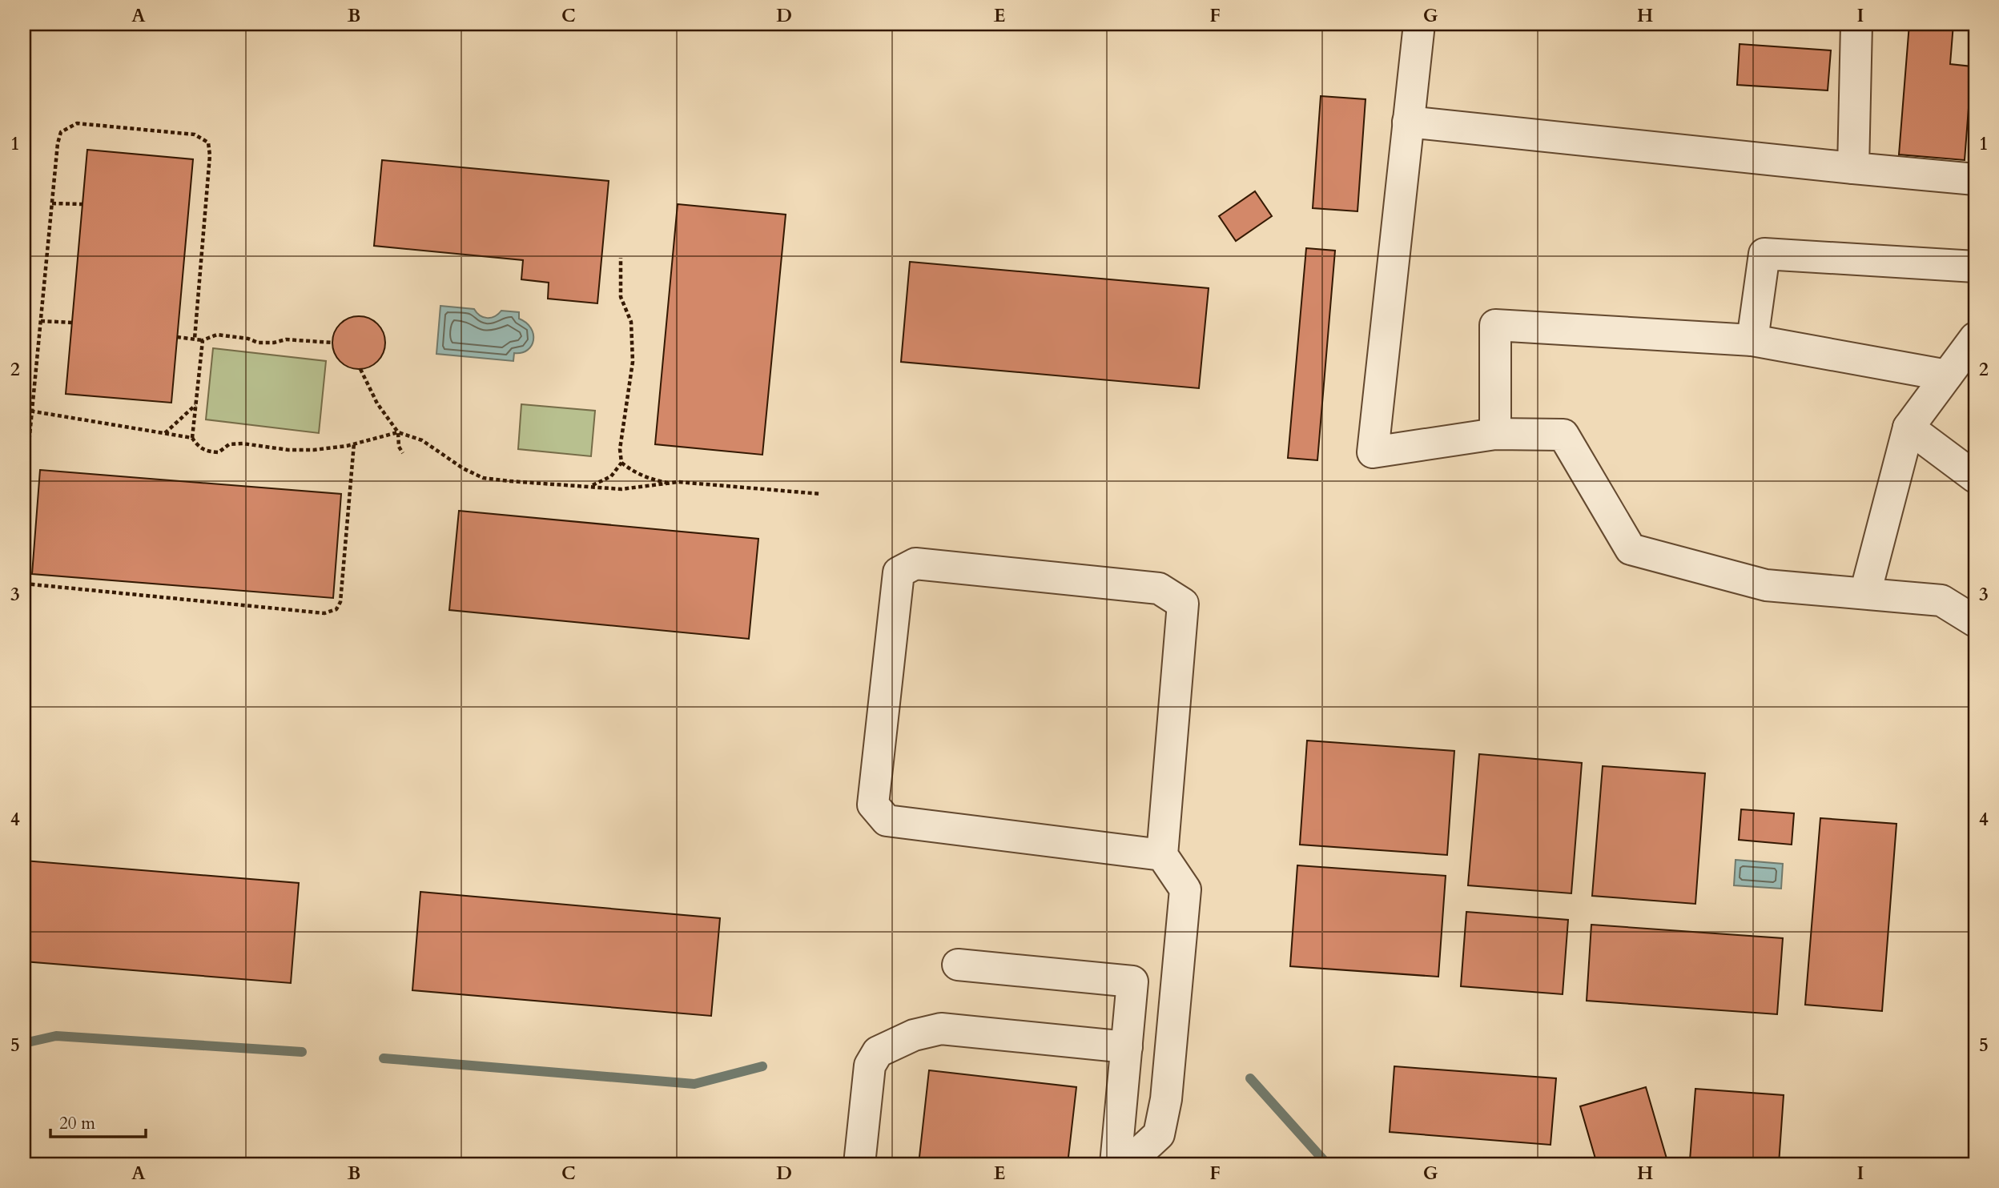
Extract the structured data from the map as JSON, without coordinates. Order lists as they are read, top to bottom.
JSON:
{
  "scale_bar": "20 m",
  "grid": {
    "columns": [
      "A",
      "B",
      "C",
      "D",
      "E",
      "F",
      "G",
      "H",
      "I"
    ],
    "rows": [
      "1",
      "2",
      "3",
      "4",
      "5"
    ]
  }
}
